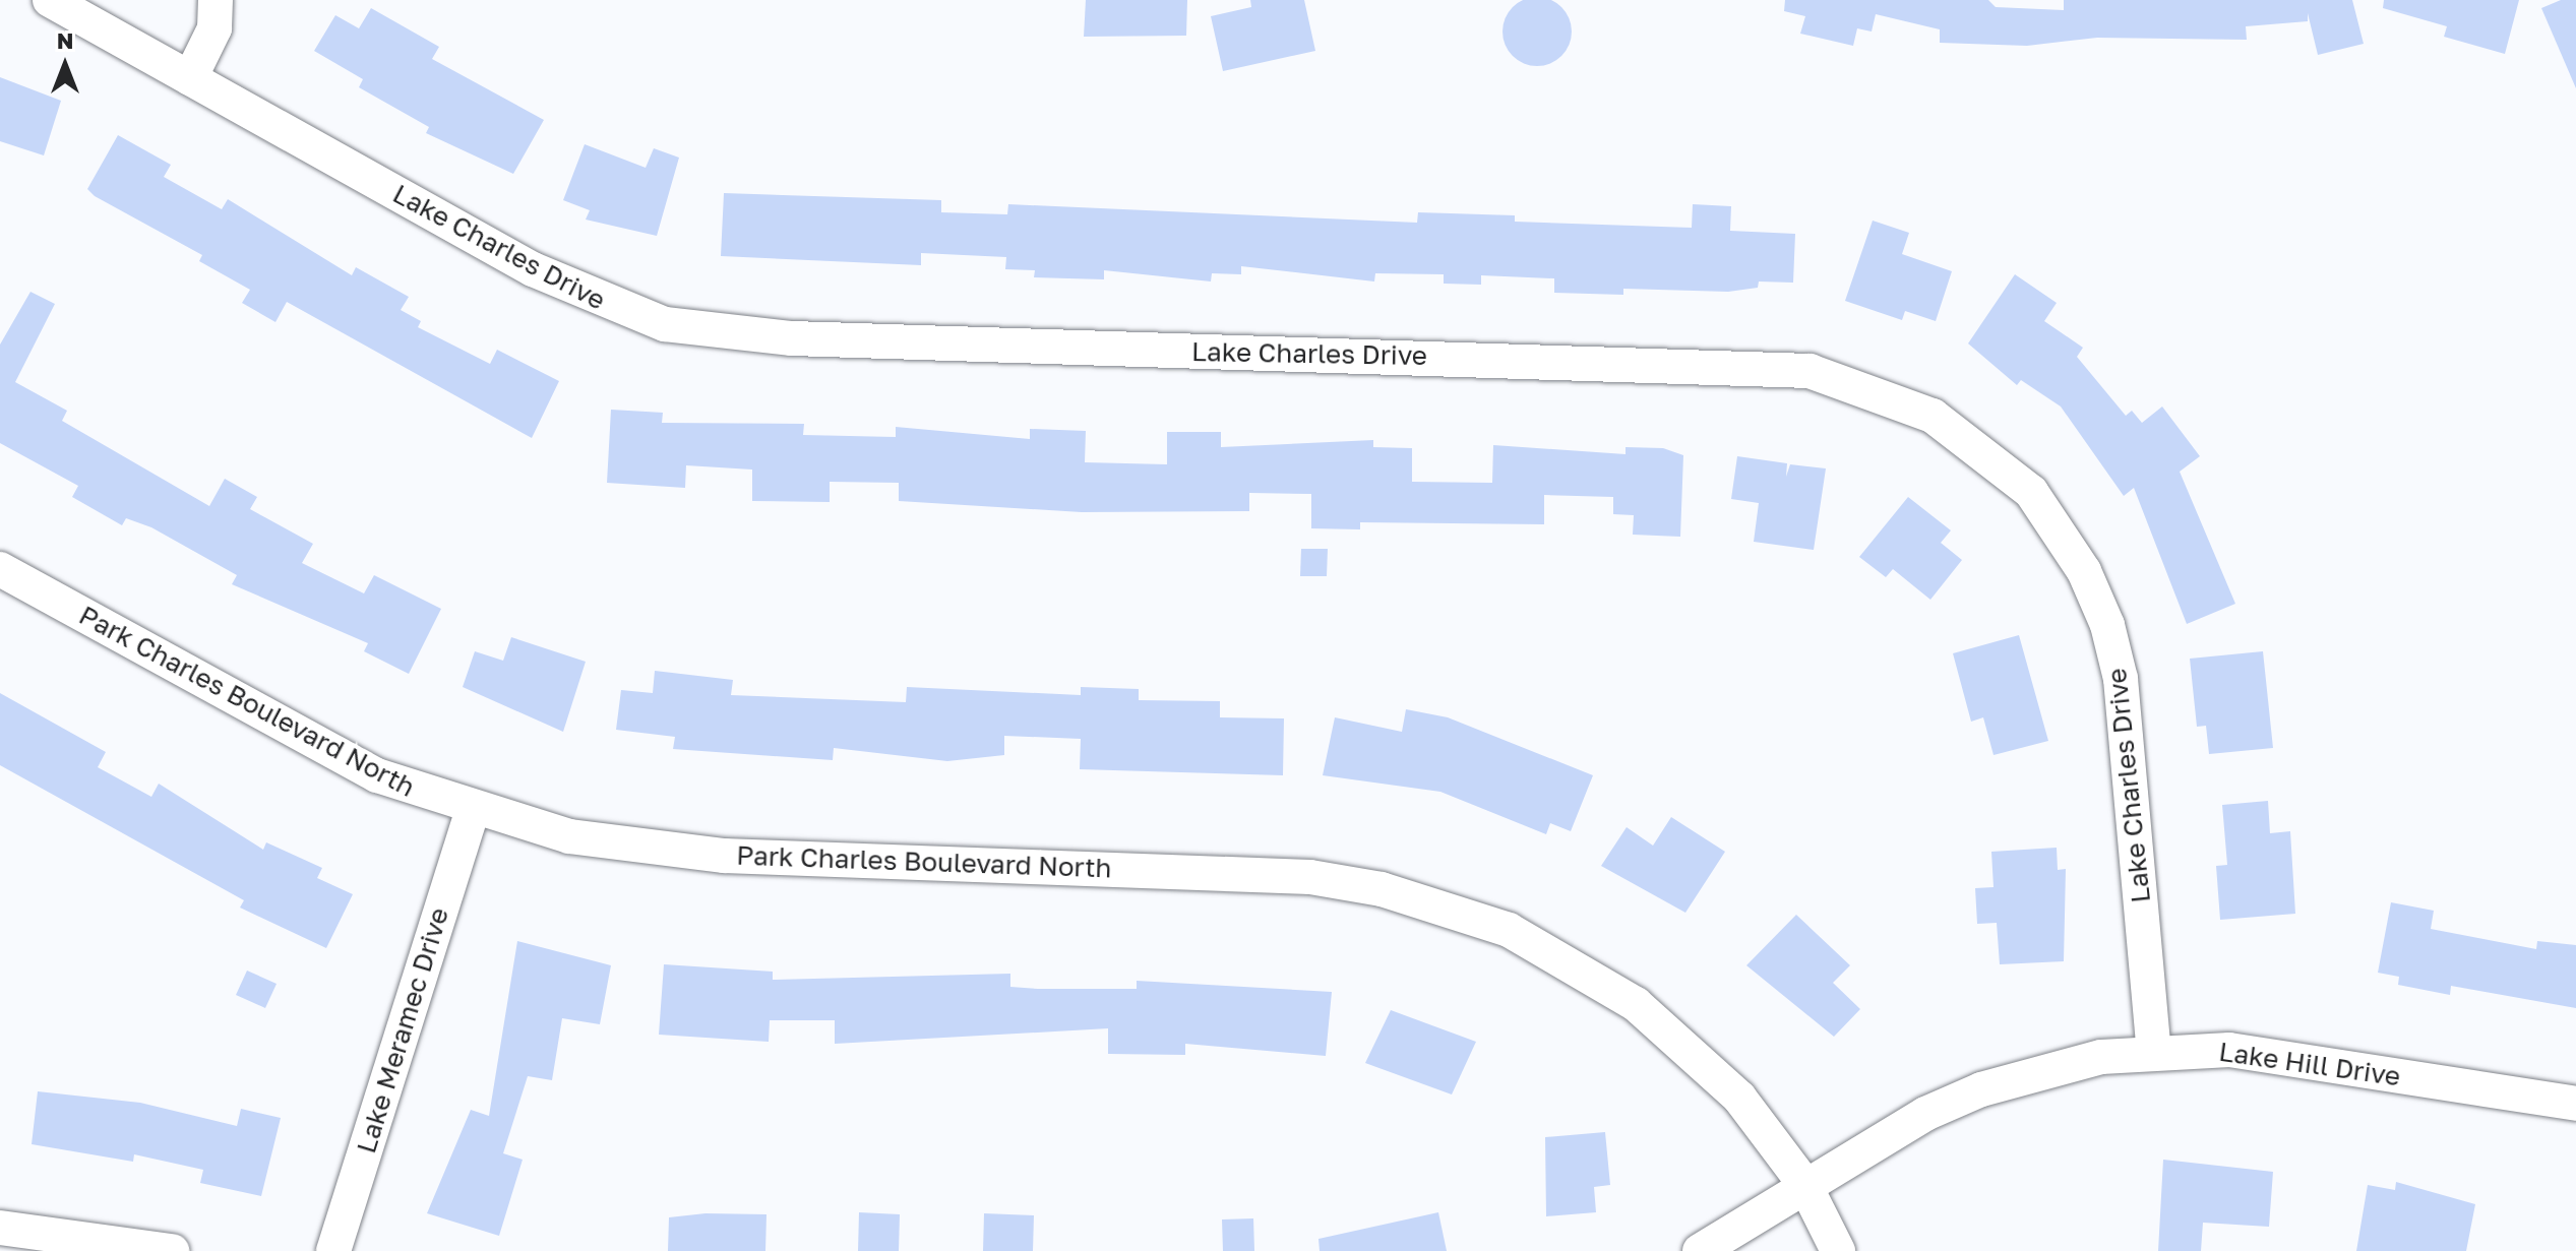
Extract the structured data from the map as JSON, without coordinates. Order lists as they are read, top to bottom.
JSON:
{
  "streets": {
    "street": [
      "Lake Charles Drive",
      "Park Charles Boulevard North",
      "Lake Meramec Drive",
      "Lake Hill Drive"
    ]
  },
  "crossings": [
    ["Lake Charles Drive", "Lake Hill Drive"],
    ["Park Charles Boulevard North", "Lake Meramec Drive"],
    ["Park Charles Boulevard North", "Lake Hill Drive"]
  ],
  "north": "top"
}
